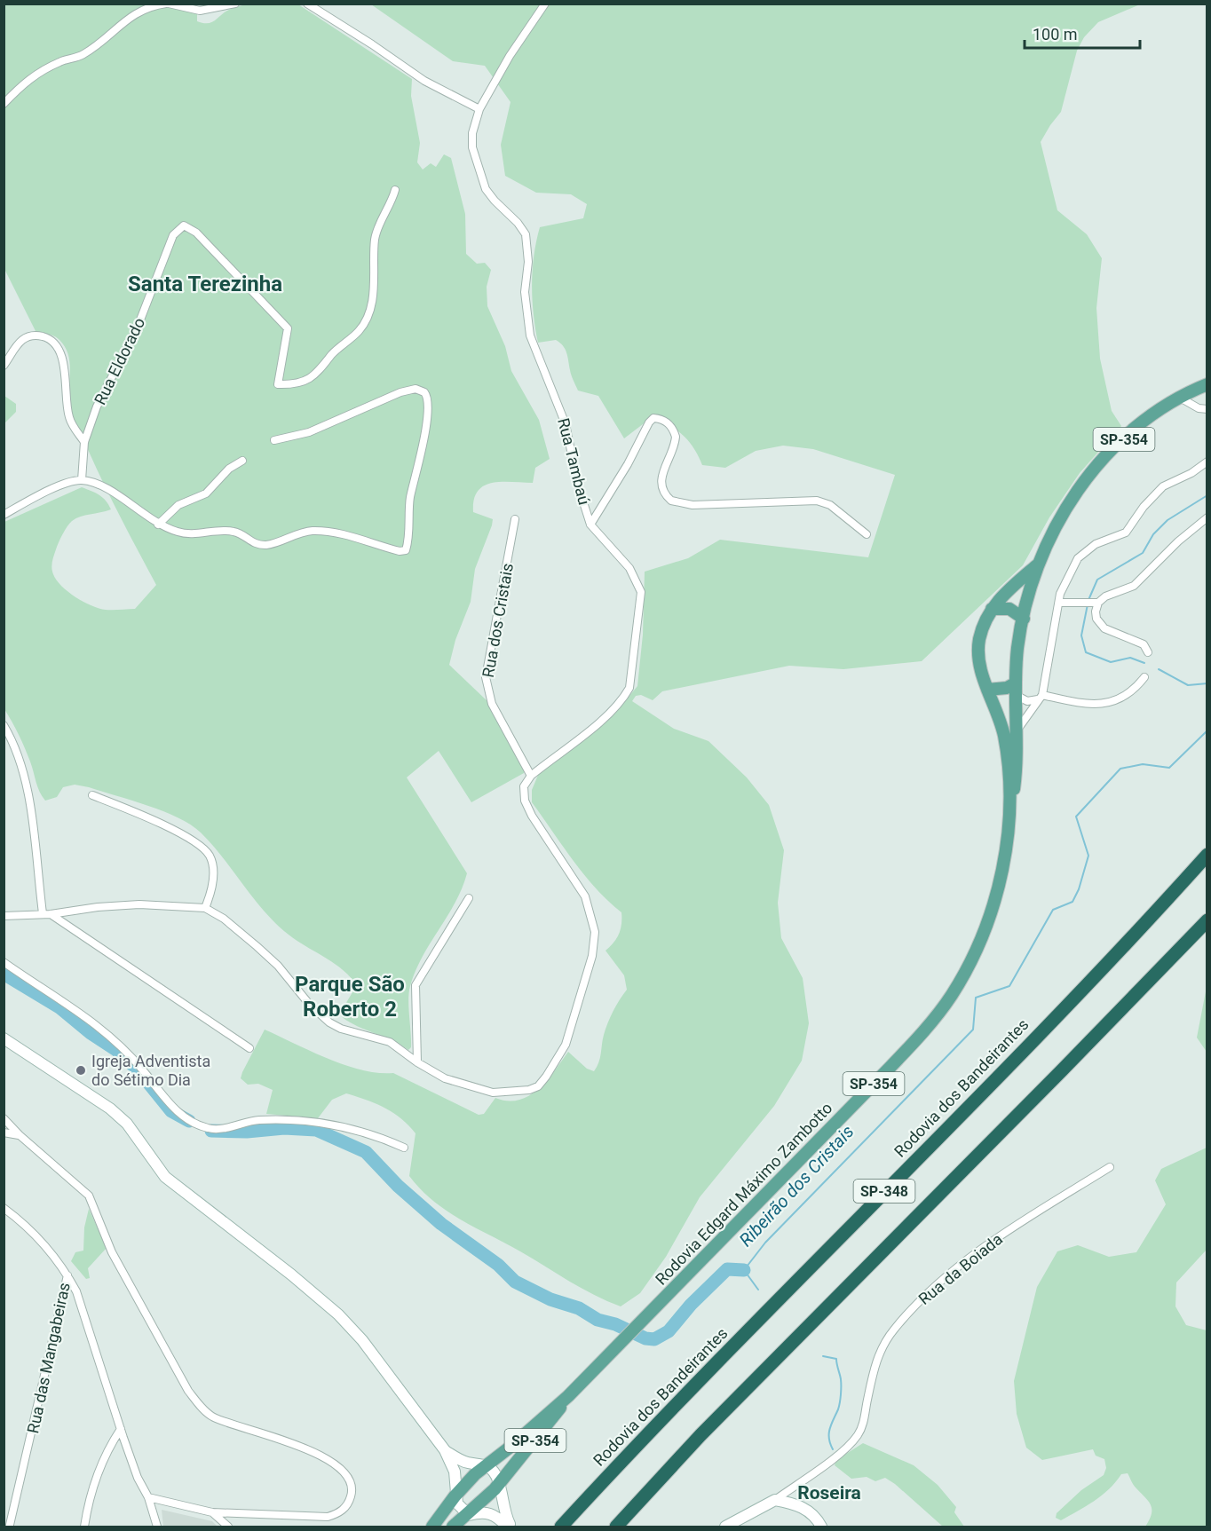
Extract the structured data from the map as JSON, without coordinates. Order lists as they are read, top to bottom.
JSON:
{
  "streets": {
    "highway": ["Rodovia dos Bandeirantes", "SP-348"],
    "main road": ["SP-354", "Rodovia Edgard Máximo Zambotto"],
    "street": [
      "Rua Eldorado",
      "Rua Tambaú",
      "Rua dos Cristais",
      "Rua da Boiada",
      "Rua das Mangabeiras"
    ]
  },
  "crossings": [
    ["Rua Tambaú", "Rua dos Cristais"]
  ],
  "districts": ["Santa Terezinha", "Parque São Roberto 2", "Roseira"],
  "water": ["Ribeirão dos Cristais"],
  "places": ["Igreja Adventista do Sétimo Dia"],
  "scale_bar": "100 m"
}
